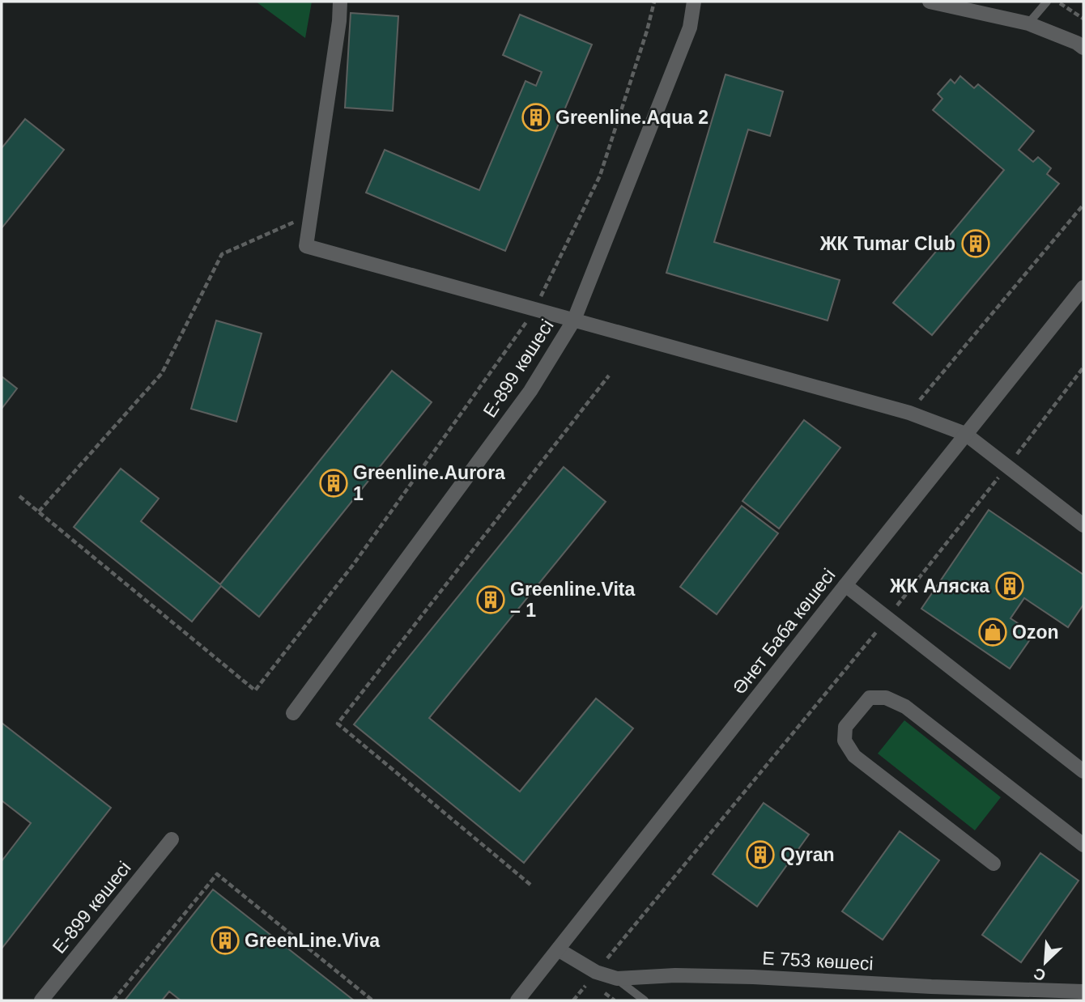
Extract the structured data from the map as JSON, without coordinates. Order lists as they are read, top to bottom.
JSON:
{
  "streets": {
    "street": ["Е-899 көшесі", "Әнет Баба көшесі", "Е 753 көшесі"]
  },
  "crossings": [
    ["Әнет Баба көшесі", "Е 753 көшесі"]
  ],
  "places": {
    "building": [
      "Greenline.Aqua 2",
      "ЖК Tumar Club",
      "Greenline.Aurora 1",
      "ЖК Аляска",
      "Greenline.Vita – 1",
      "Qyran",
      "GreenLine.Viva"
    ],
    "shop": ["Ozon"]
  },
  "north": "bottom left"
}
